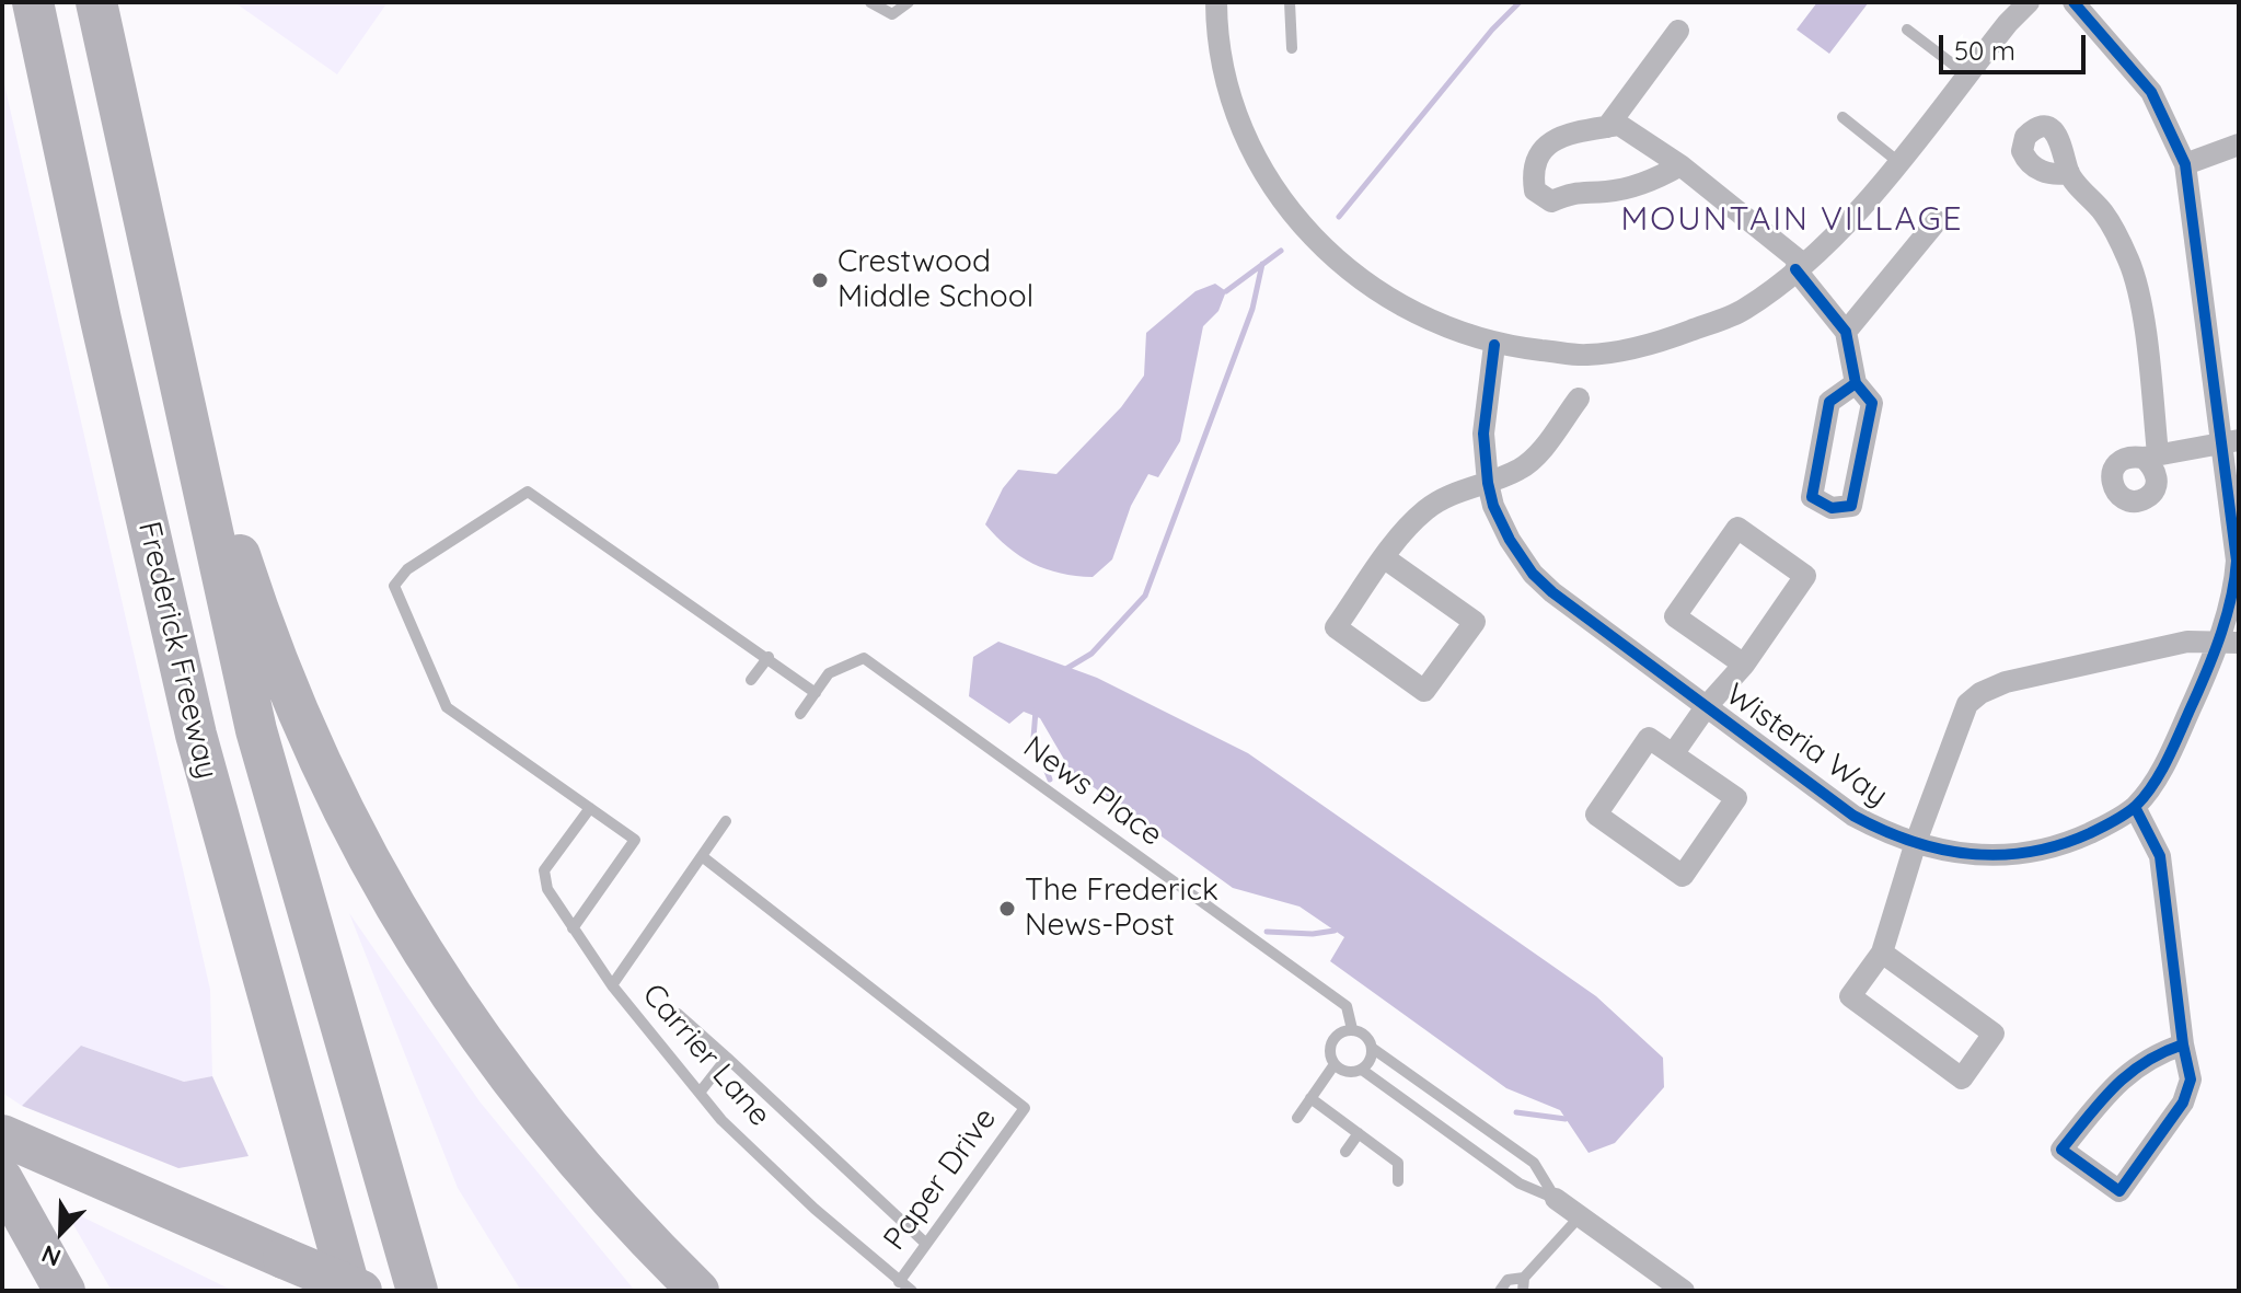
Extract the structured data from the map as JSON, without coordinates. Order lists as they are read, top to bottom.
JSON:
{
  "streets": {
    "highway": ["Frederick Freeway"],
    "street": ["Wisteria Way"],
    "lane": ["News Place", "Carrier Lane", "Paper Drive"]
  },
  "crossings": [
    ["Carrier Lane", "Paper Drive"]
  ],
  "districts": ["MOUNTAIN VILLAGE"],
  "places": ["Crestwood Middle School", "The Frederick News-Post"],
  "scale_bar": "50 m",
  "north": "bottom left"
}
